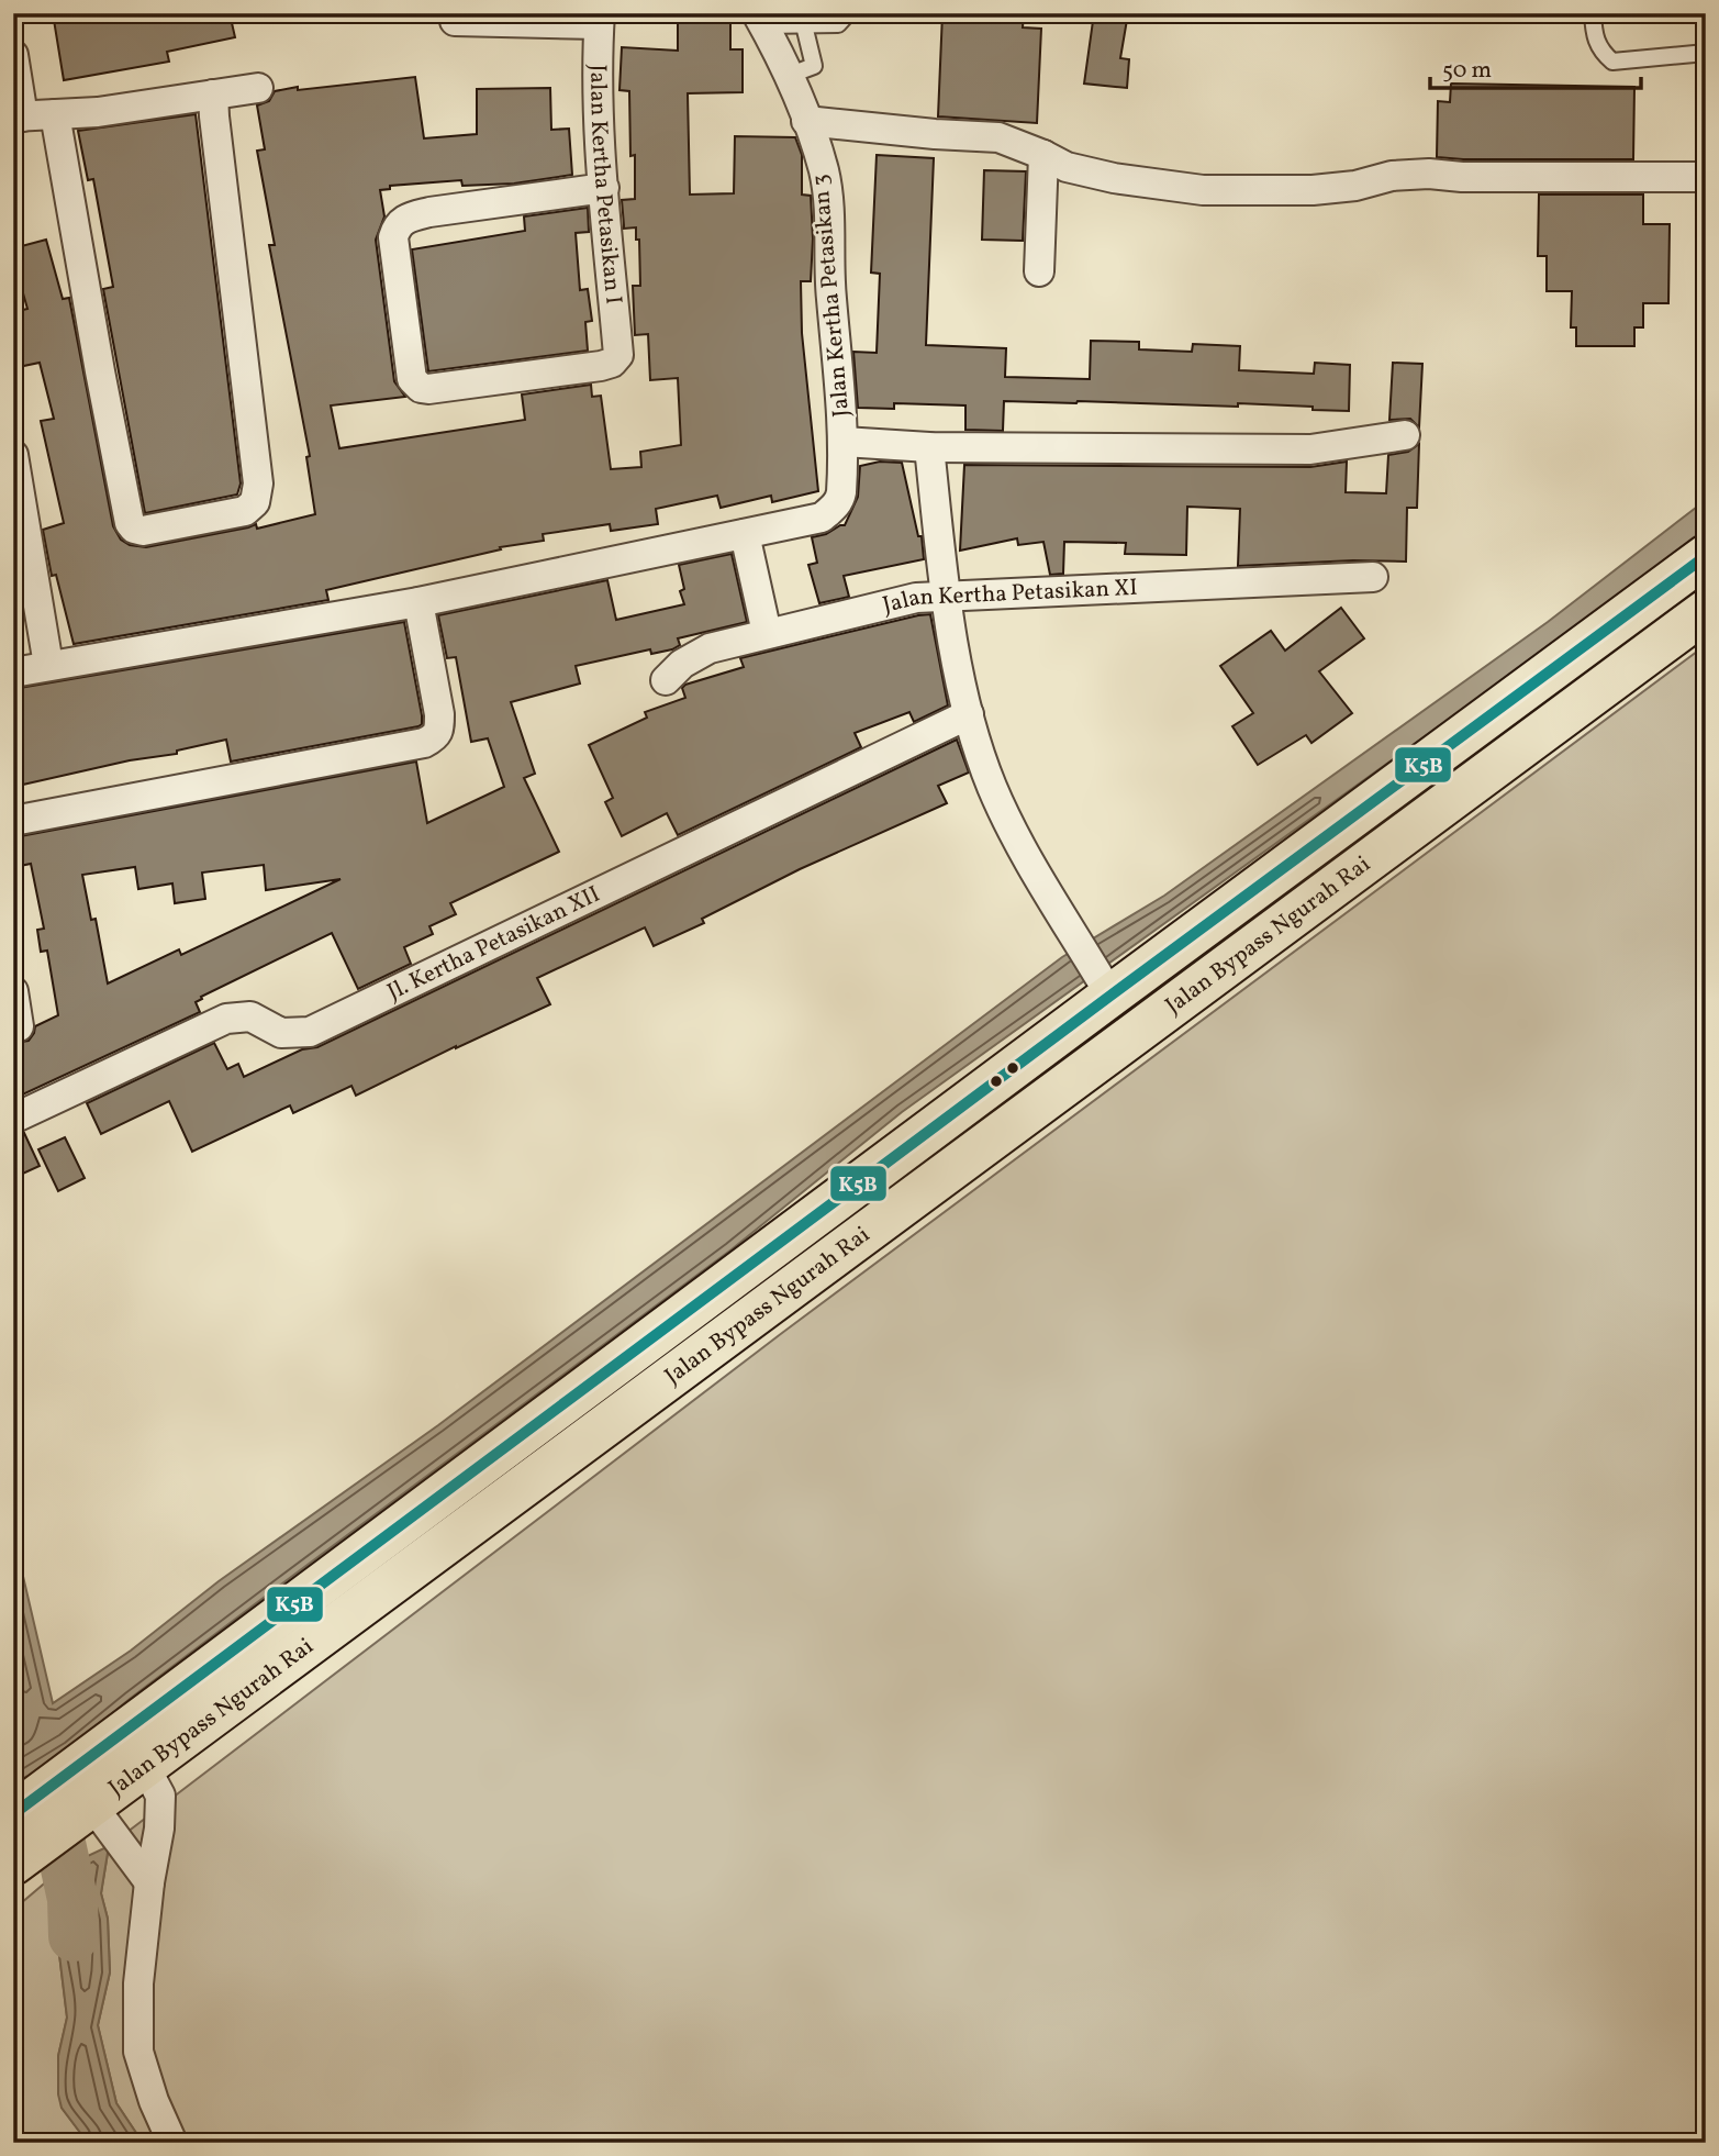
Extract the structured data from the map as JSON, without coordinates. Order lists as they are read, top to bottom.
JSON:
{
  "streets": {
    "highway": ["Jalan Bypass Ngurah Rai"],
    "street": [
      "Jalan Kertha Petasikan I",
      "Jalan Kertha Petasikan 3",
      "Jalan Kertha Petasikan XI",
      "Jl. Kertha Petasikan XII"
    ]
  },
  "lines": ["transit line K5B"],
  "scale_bar": "50 m"
}
